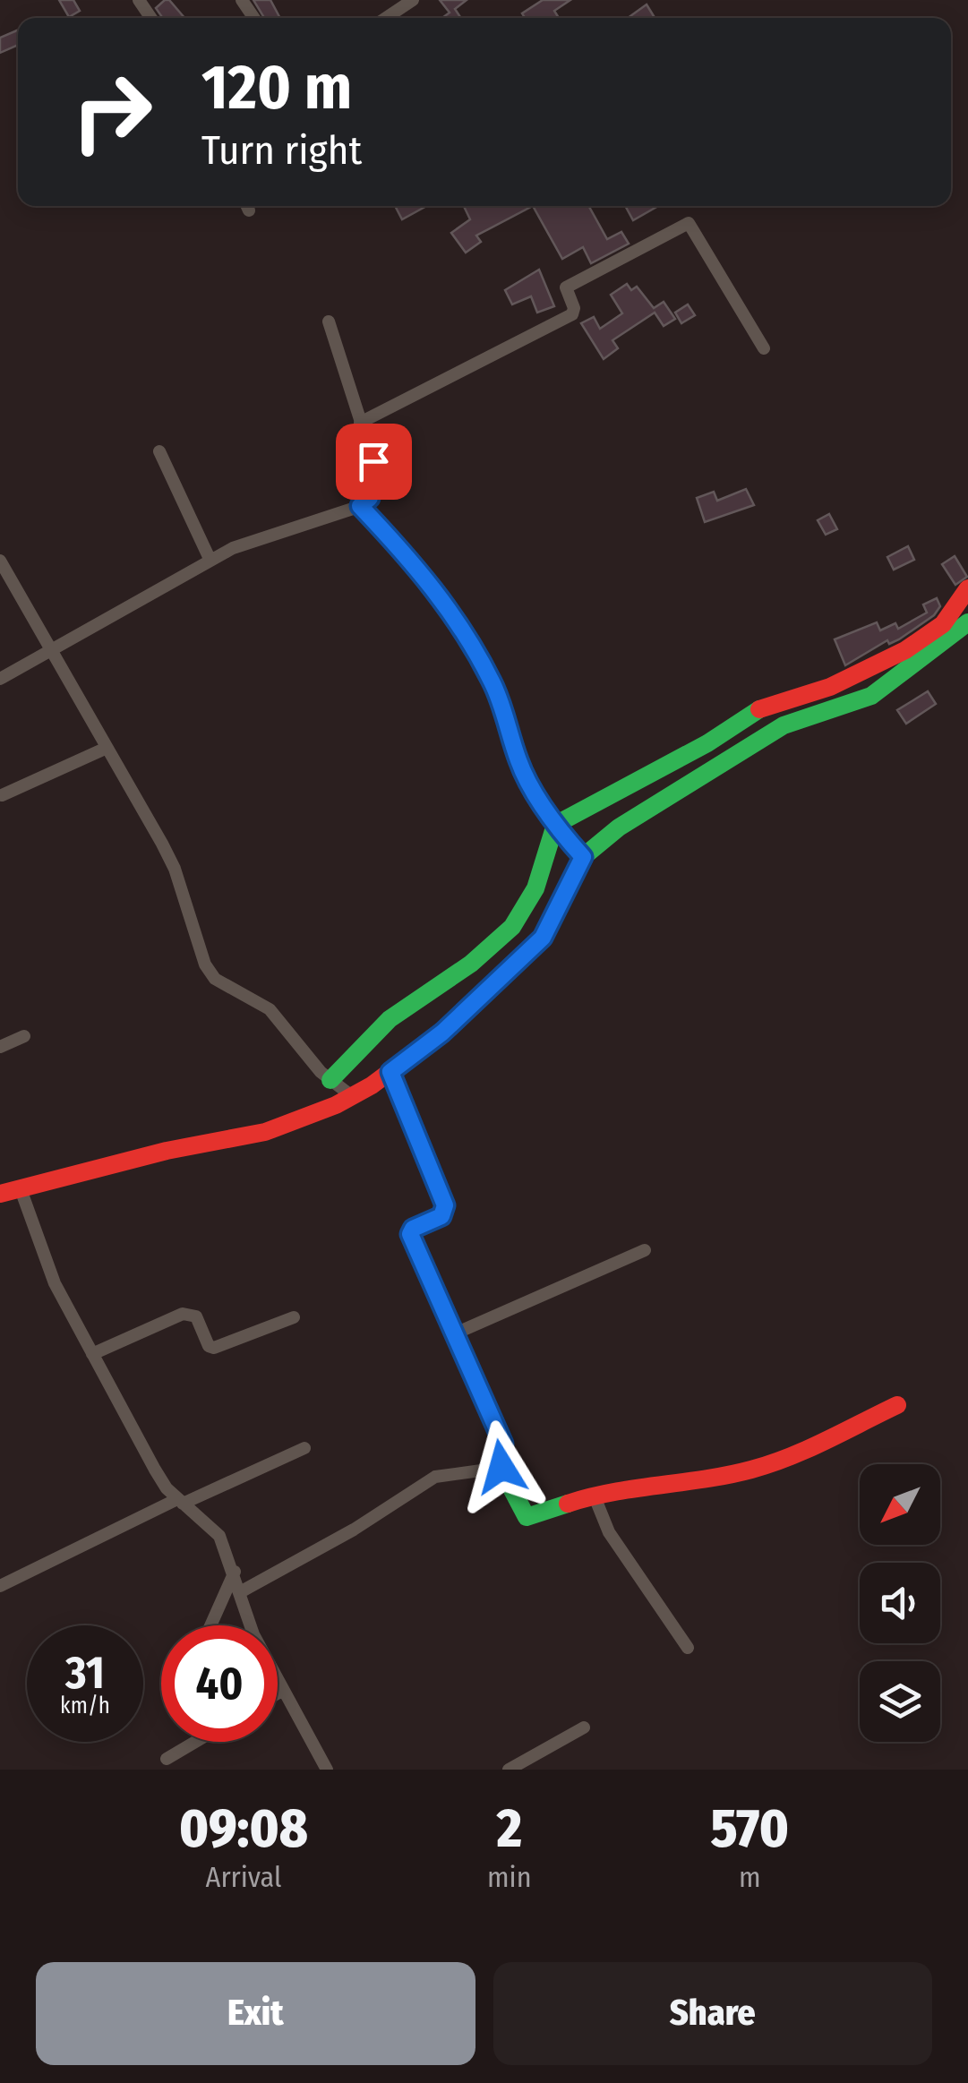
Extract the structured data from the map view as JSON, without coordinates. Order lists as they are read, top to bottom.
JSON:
{
  "north": "bottom left",
  "page": {
    "turn": ["120 m", "Turn right"],
    "speed": "31 km/h",
    "limit": "40",
    "eta": [
      "09:08",
      "Arrival",
      "2",
      "min",
      "570",
      "m"
    ],
    "buttons": ["Exit", "Share"]
  }
}
